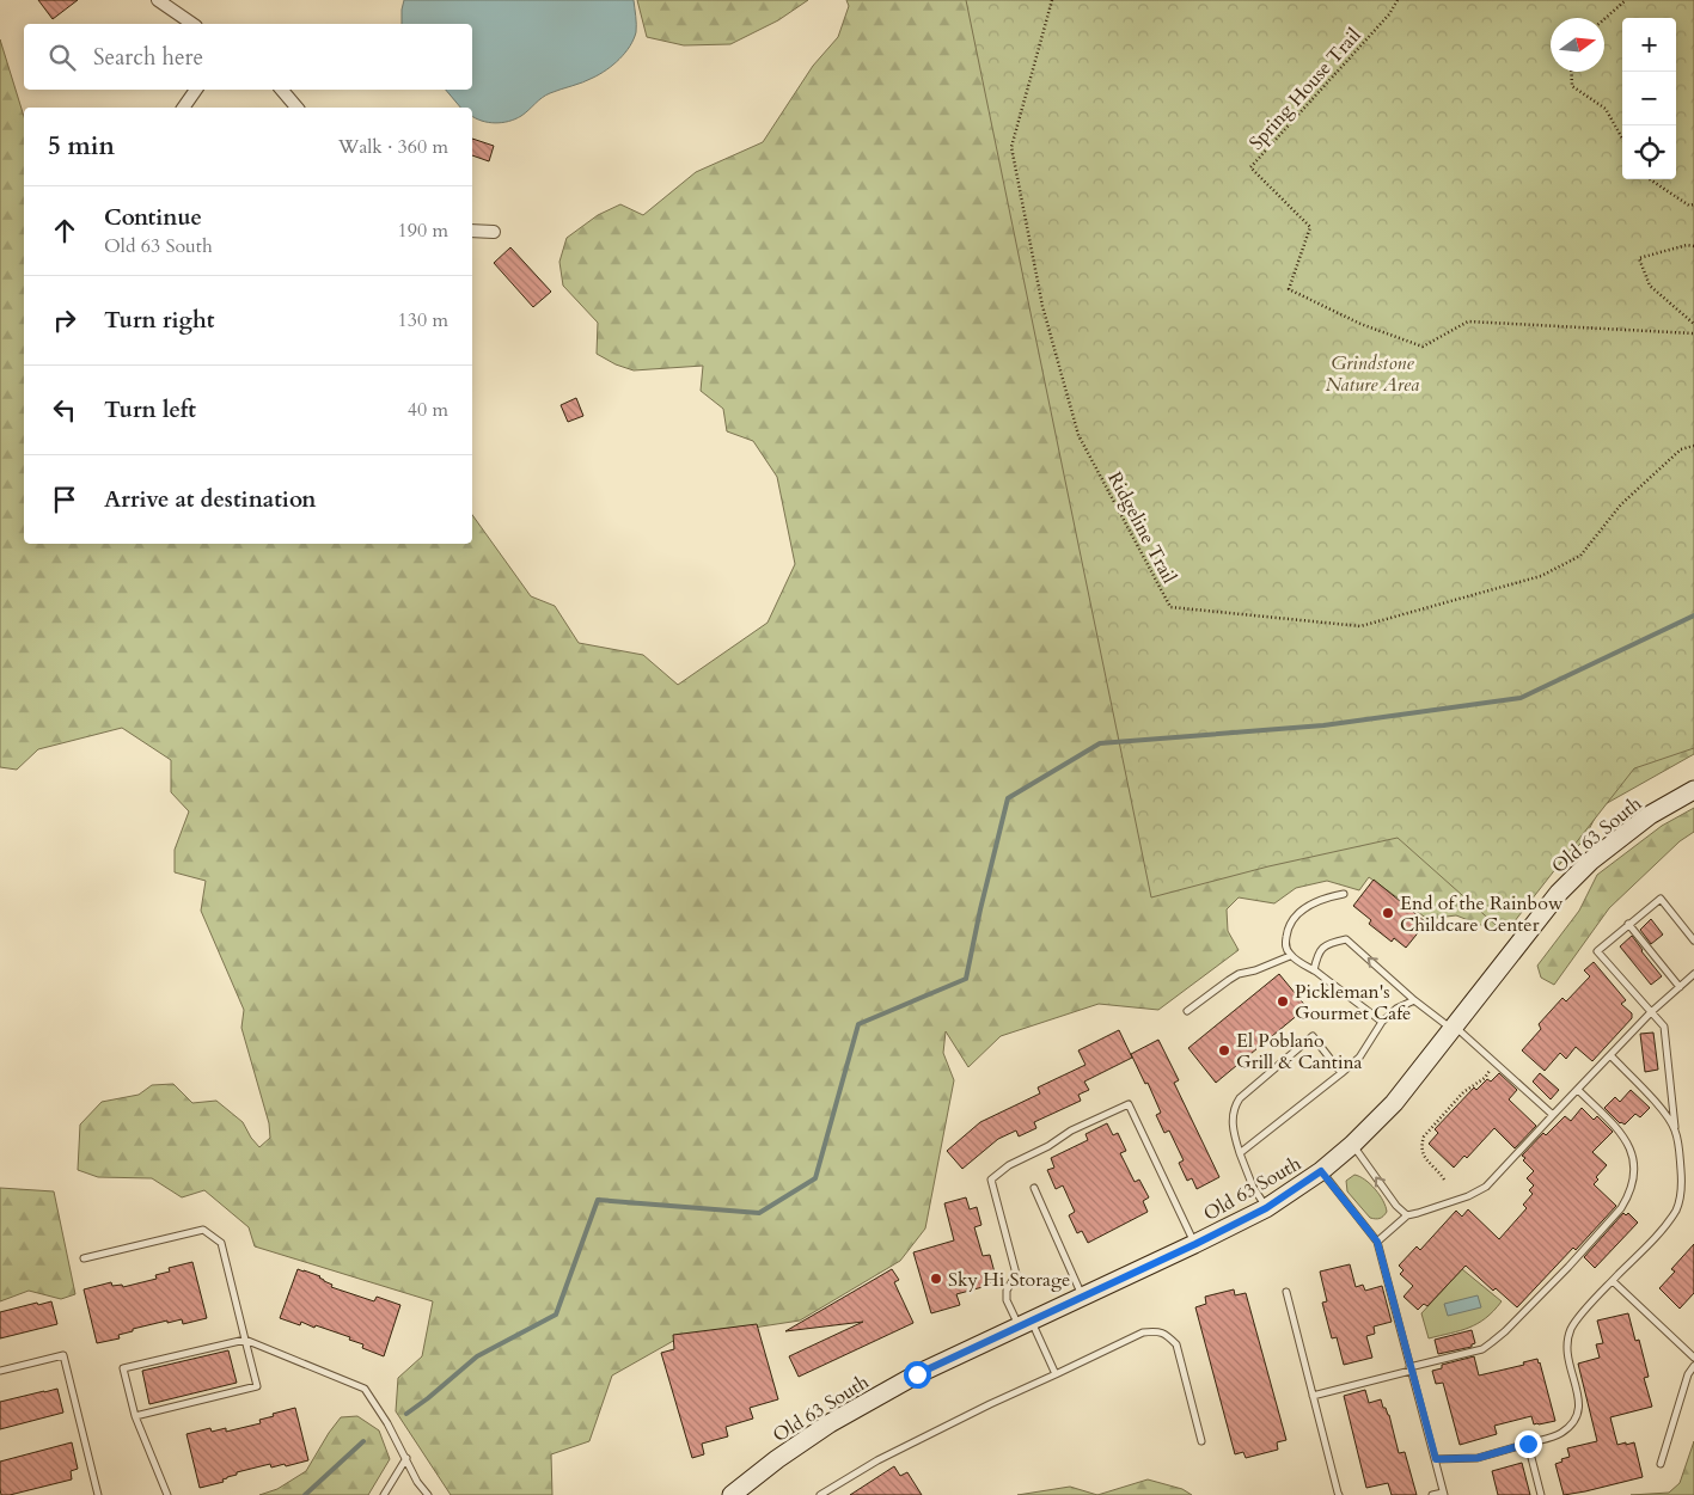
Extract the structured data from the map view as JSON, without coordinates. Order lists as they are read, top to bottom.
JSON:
{
  "streets": {
    "main road": ["Old 63 South"],
    "path": ["Spring House Trail", "Ridgeline Trail"]
  },
  "parks": ["Grindstone Nature Area"],
  "places": [
    "End of the Rainbow Childcare Center",
    "Pickleman's Gourmet Cafe",
    "El Poblano Grill & Cantina",
    "Sky Hi Storage"
  ],
  "north": "right",
  "page": {
    "map_buttons": ["+", "−"],
    "search": "Search here",
    "heading": ["5 min", "Walk · 360 m"],
    "list": [
      ["Continue", "Old 63 South", "190 m"],
      ["Turn right", "130 m"],
      ["Turn left", "40 m"],
      "Arrive at destination"
    ]
  }
}
